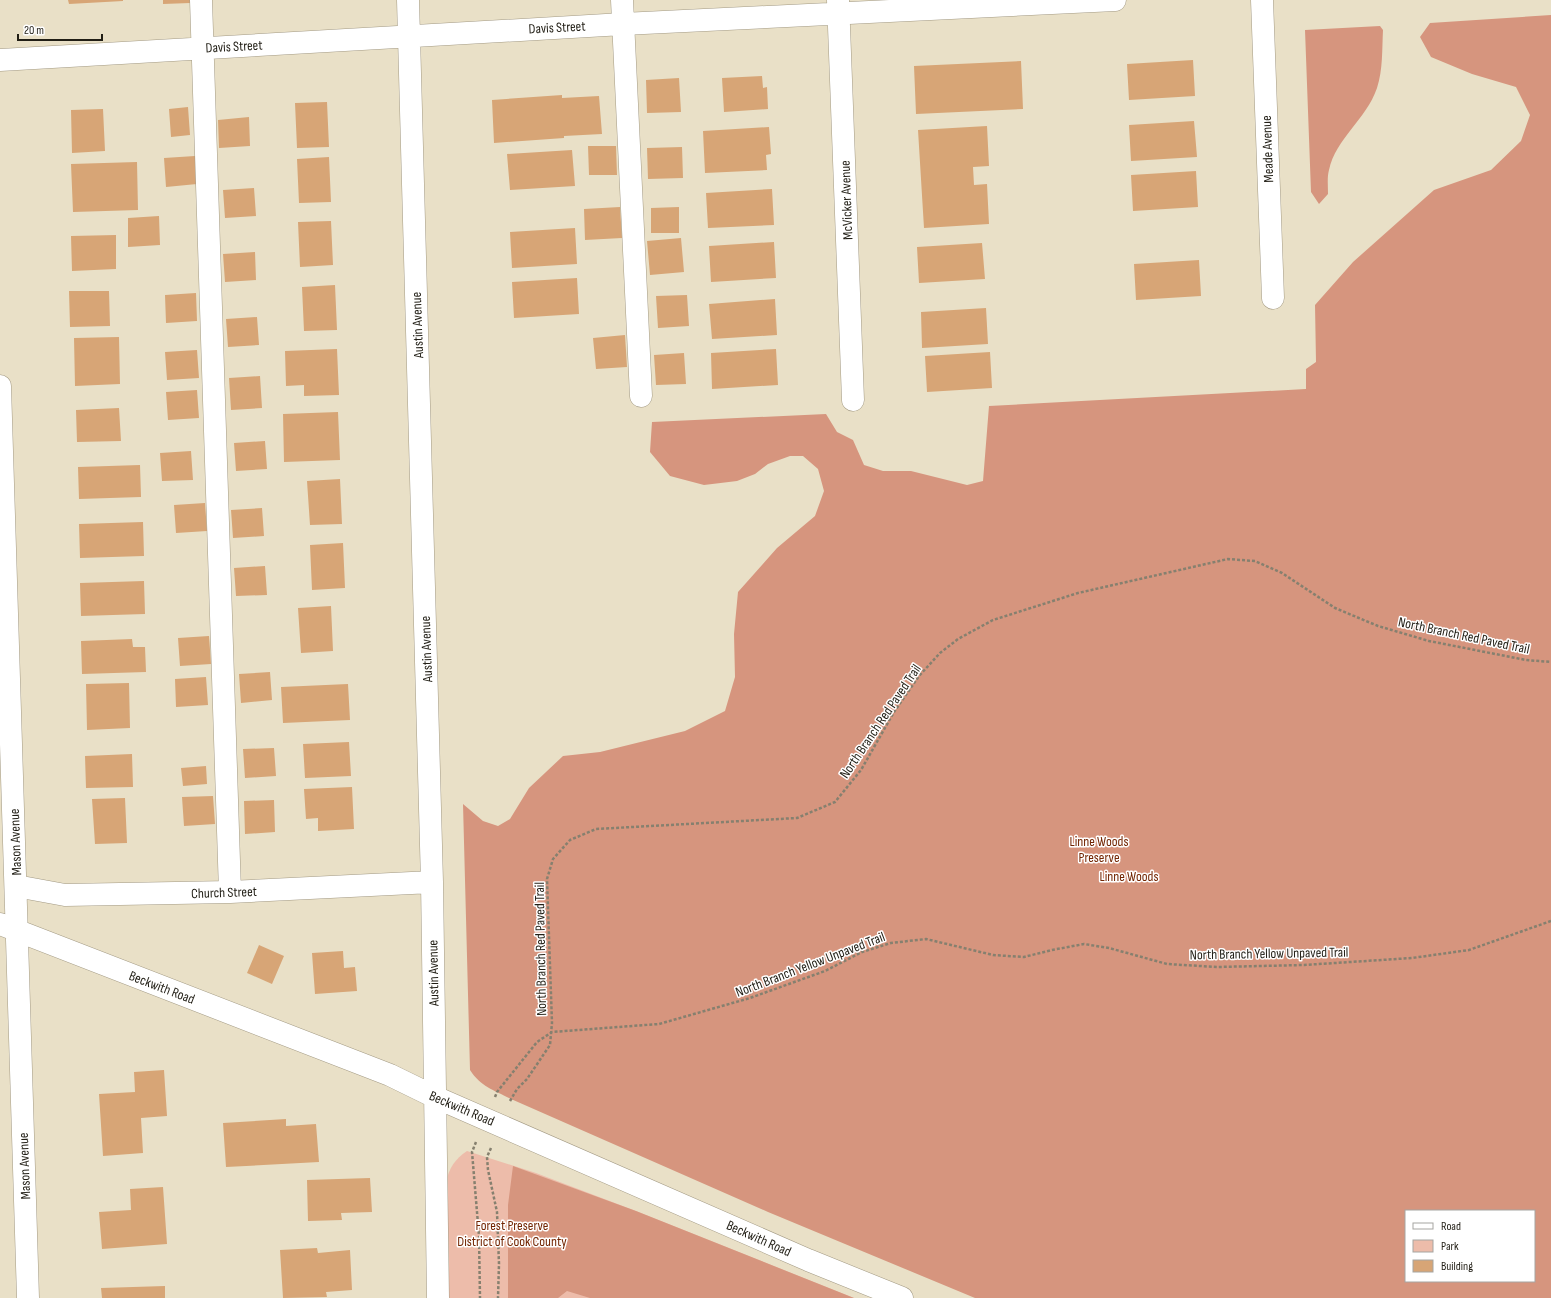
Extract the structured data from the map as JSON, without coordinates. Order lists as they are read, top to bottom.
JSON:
{
  "streets": {
    "street": [
      "Davis Street",
      "Meade Avenue",
      "McVicker Avenue",
      "Austin Avenue",
      "Mason Avenue",
      "Church Street",
      "Beckwith Road"
    ],
    "path": ["North Branch Red Paved Trail", "North Branch Yellow Unpaved Trail"]
  },
  "crossings": [
    ["Davis Street", "McVicker Avenue"],
    ["Davis Street", "Austin Avenue"],
    ["Austin Avenue", "Church Street"],
    ["Austin Avenue", "Beckwith Road"],
    ["North Branch Red Paved Trail", "North Branch Yellow Unpaved Trail"],
    ["Mason Avenue", "Church Street"],
    ["Mason Avenue", "Beckwith Road"]
  ],
  "parks": ["Linne Woods Preserve", "Linne Woods", "Forest Preserve District of Cook County"],
  "legend": ["Road", "Park", "Building"],
  "scale_bar": "20 m"
}
